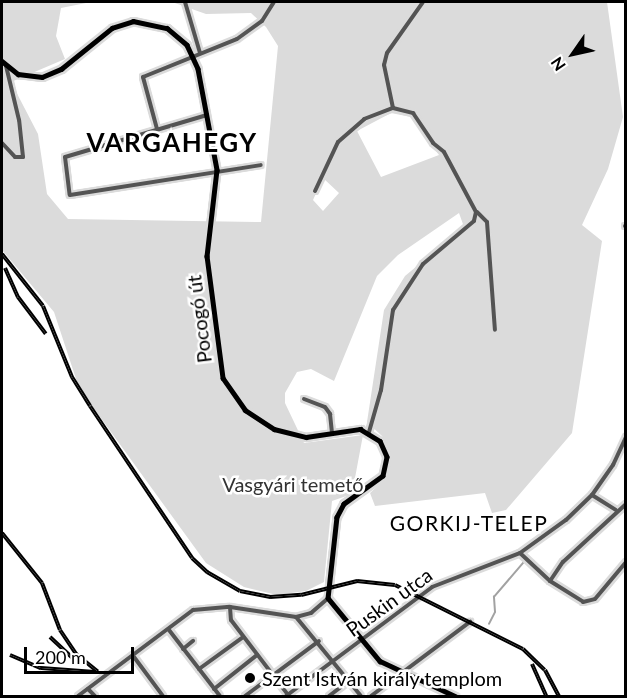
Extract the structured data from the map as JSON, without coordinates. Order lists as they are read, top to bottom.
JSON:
{
  "streets": {
    "main road": ["Pocogó út"],
    "street": ["Puskin utca"]
  },
  "districts": ["VARGAHEGY", "GORKIJ-TELEP"],
  "parks": ["Vasgyári temető"],
  "places": ["Szent István király templom"],
  "scale_bar": "200 m",
  "north": "bottom left"
}
